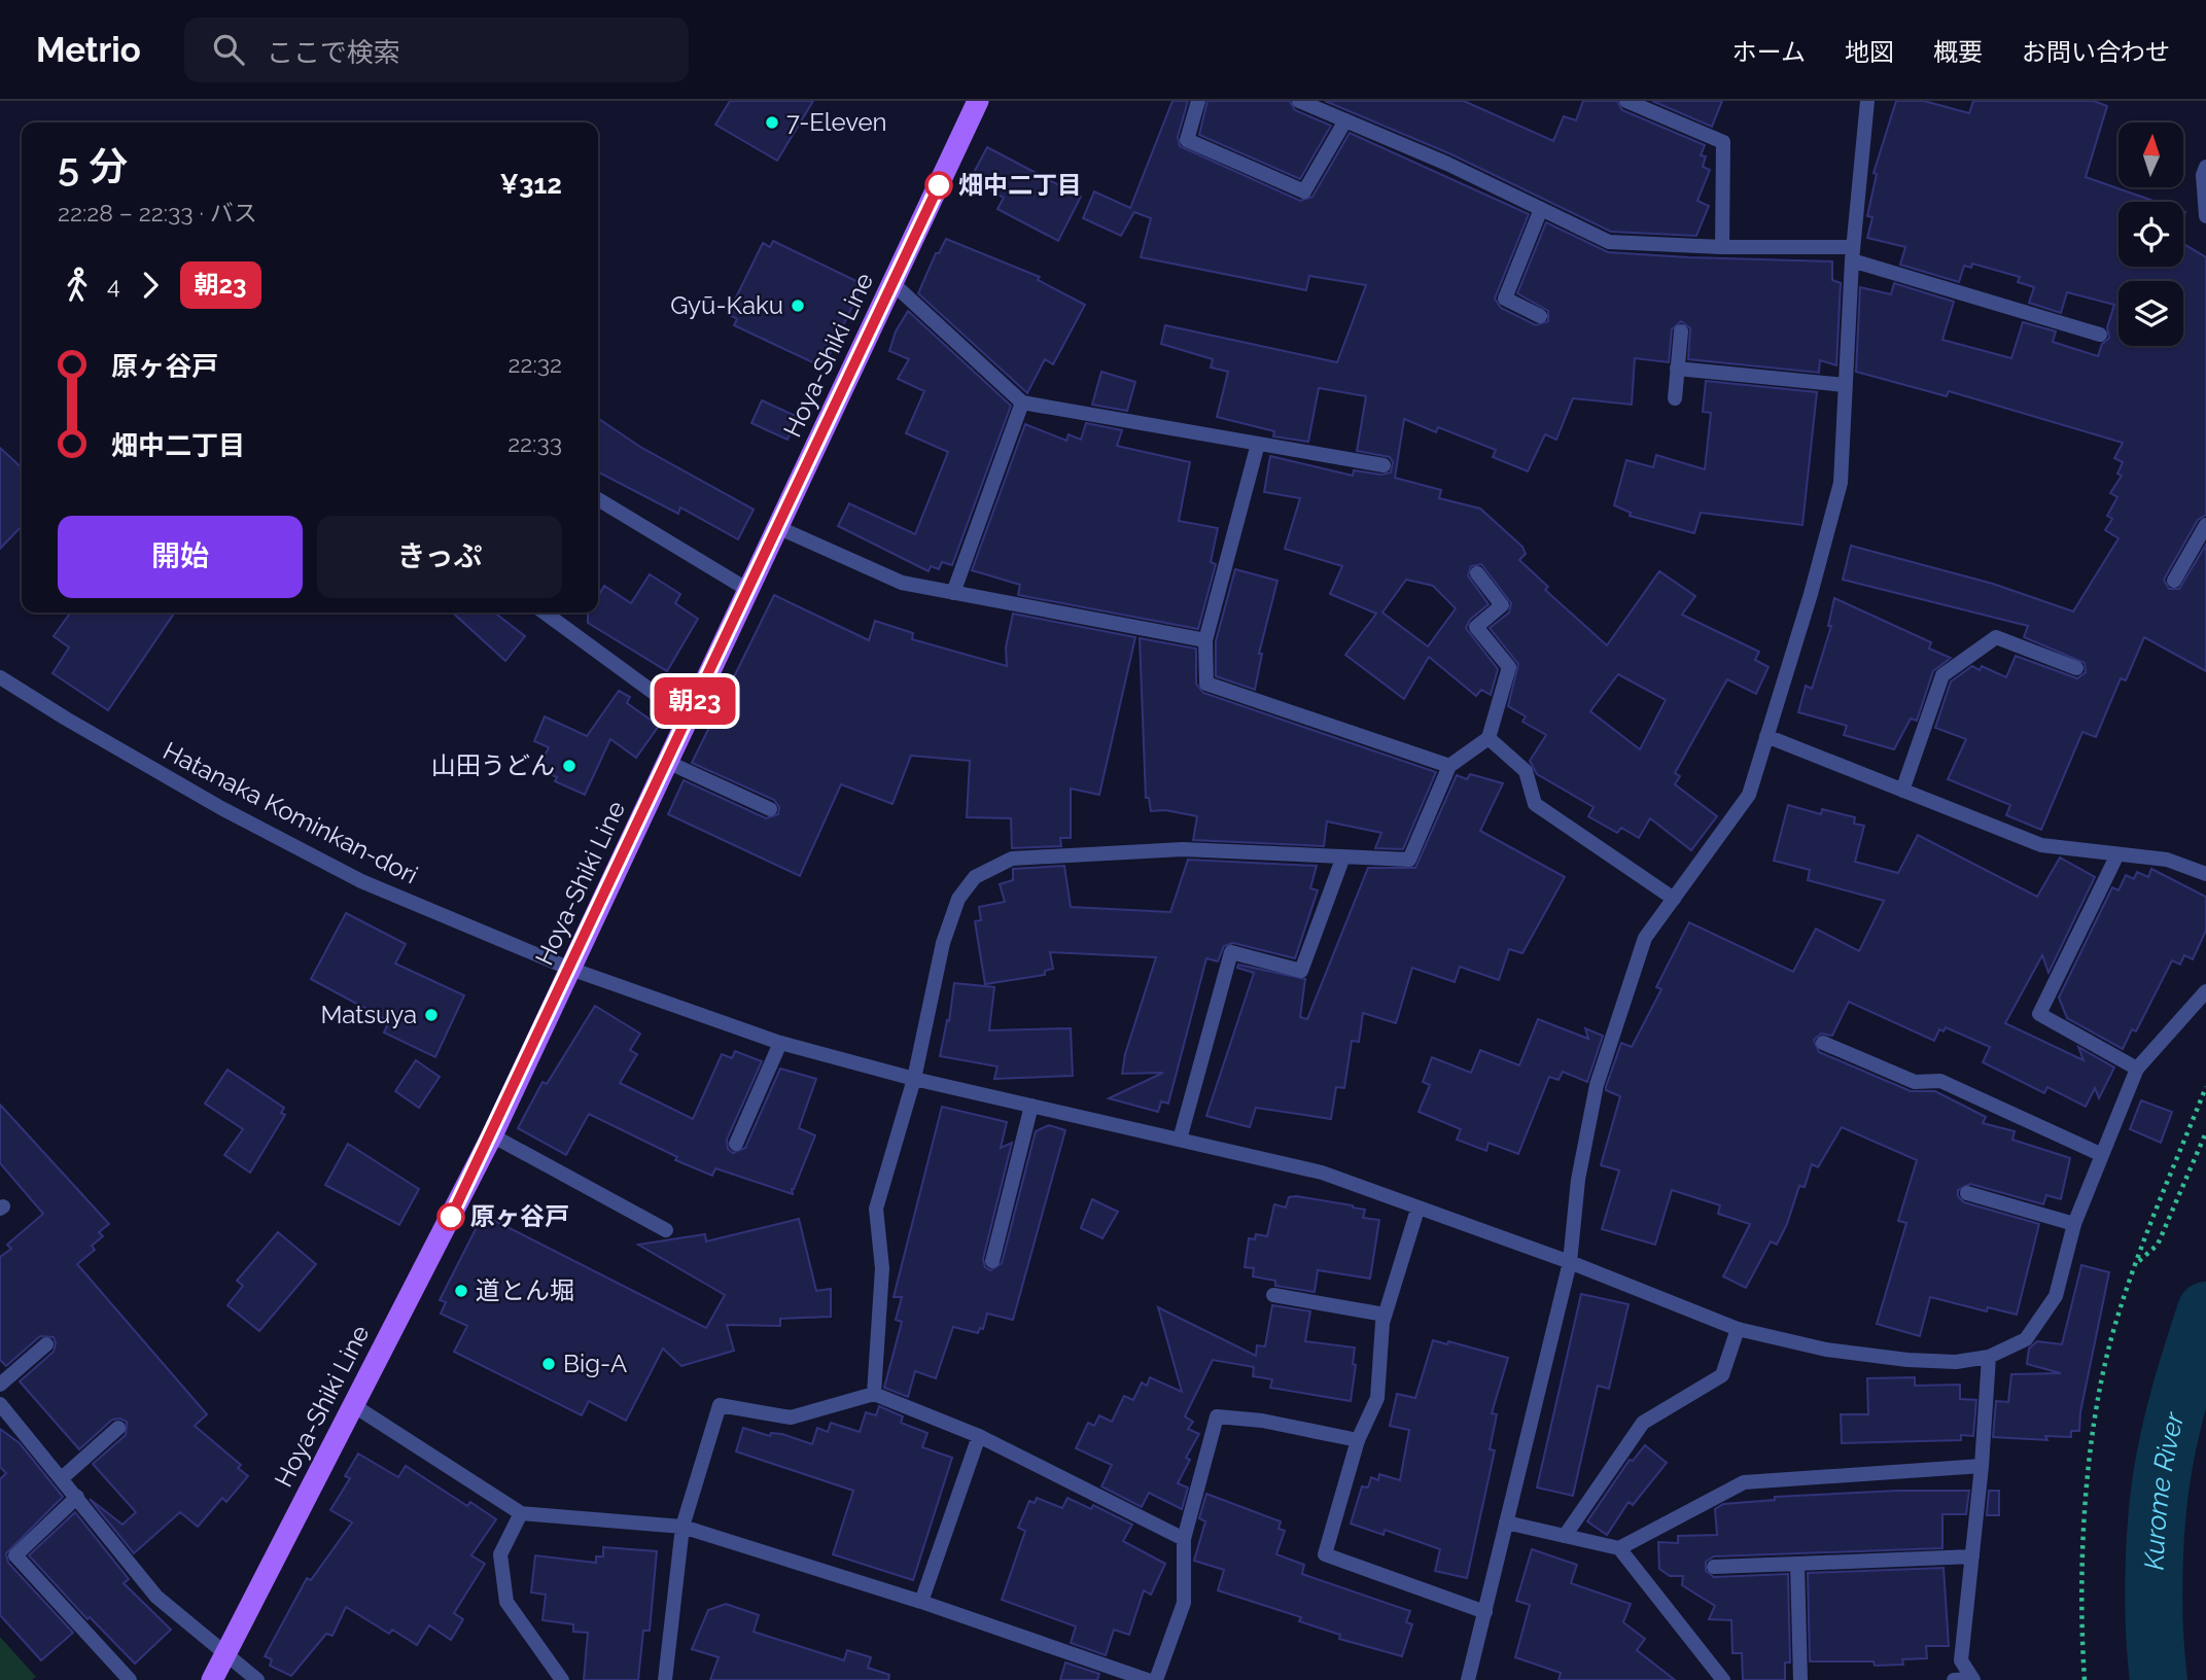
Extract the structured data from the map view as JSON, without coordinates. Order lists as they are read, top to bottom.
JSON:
{
  "streets": {
    "main road": ["Hoya-Shiki Line"],
    "street": ["Hatanaka Kominkan-dori"]
  },
  "crossings": [
    ["Hoya-Shiki Line", "Hatanaka Kominkan-dori"]
  ],
  "water": ["Kurome River"],
  "places": [
    "7-Eleven",
    "畑中二丁目",
    "Gyū-Kaku",
    "山田うどん",
    "Matsuya",
    "原ヶ谷戸",
    "道とん堀",
    "Big-A"
  ],
  "lines": ["bus line 朝23"],
  "north": "top",
  "page": {
    "header": "Metrio",
    "search": "ここで検索",
    "nav": [
      "ホーム",
      "地図",
      "概要",
      "お問い合わせ"
    ],
    "on_map": "朝23",
    "heading": ["5 分", "22:28 – 22:33 · バス", "¥312"],
    "legs": ["4", "朝23"],
    "list": [
      {
        "name": "原ヶ谷戸",
        "value": "22:32"
      },
      {
        "name": "畑中二丁目",
        "value": "22:33"
      }
    ],
    "buttons": ["開始", "きっぷ"]
  }
}
